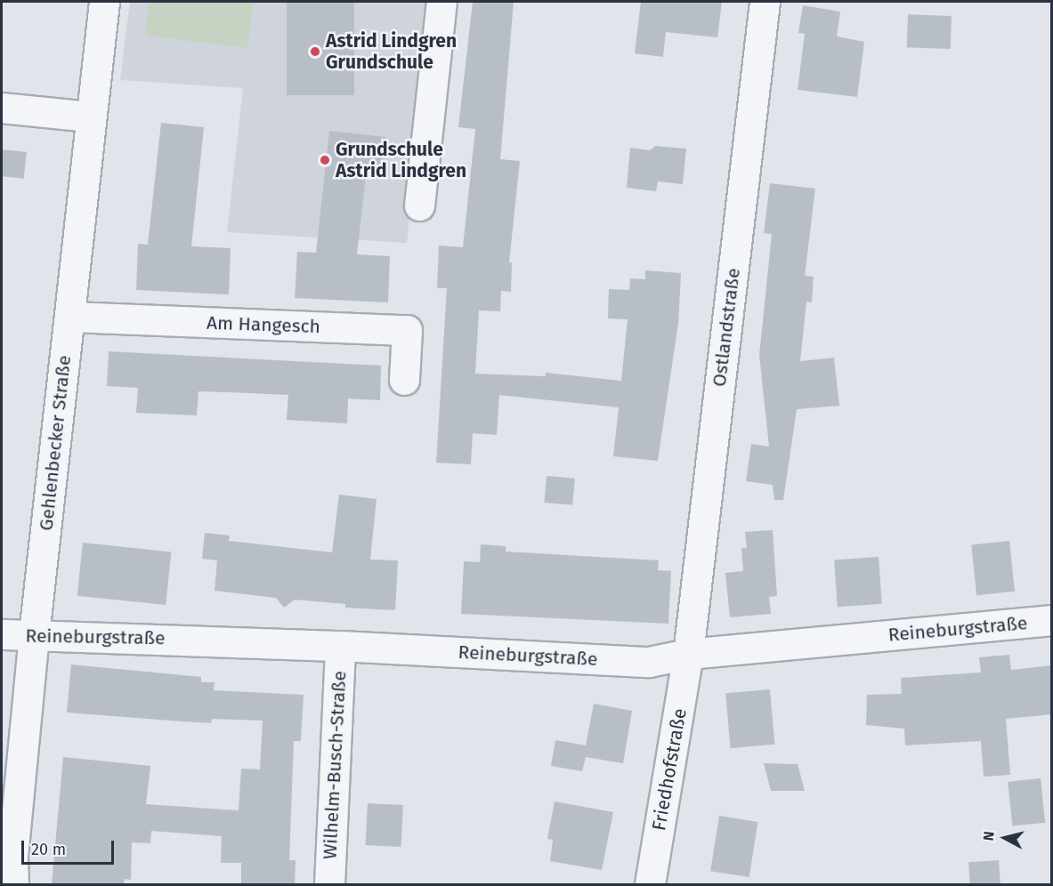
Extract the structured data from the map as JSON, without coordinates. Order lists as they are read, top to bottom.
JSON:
{
  "streets": {
    "street": [
      "Am Hangesch",
      "Ostlandstraße",
      "Gehlenbecker Straße",
      "Reineburgstraße",
      "Wilhelm-Busch-Straße",
      "Friedhofstraße"
    ]
  },
  "crossings": [
    ["Am Hangesch", "Gehlenbecker Straße"],
    ["Ostlandstraße", "Reineburgstraße"],
    ["Ostlandstraße", "Friedhofstraße"],
    ["Gehlenbecker Straße", "Reineburgstraße"],
    ["Reineburgstraße", "Wilhelm-Busch-Straße"],
    ["Reineburgstraße", "Friedhofstraße"]
  ],
  "places": ["Astrid Lindgren Grundschule", "Grundschule Astrid Lindgren"],
  "scale_bar": "20 m",
  "north": "left"
}
